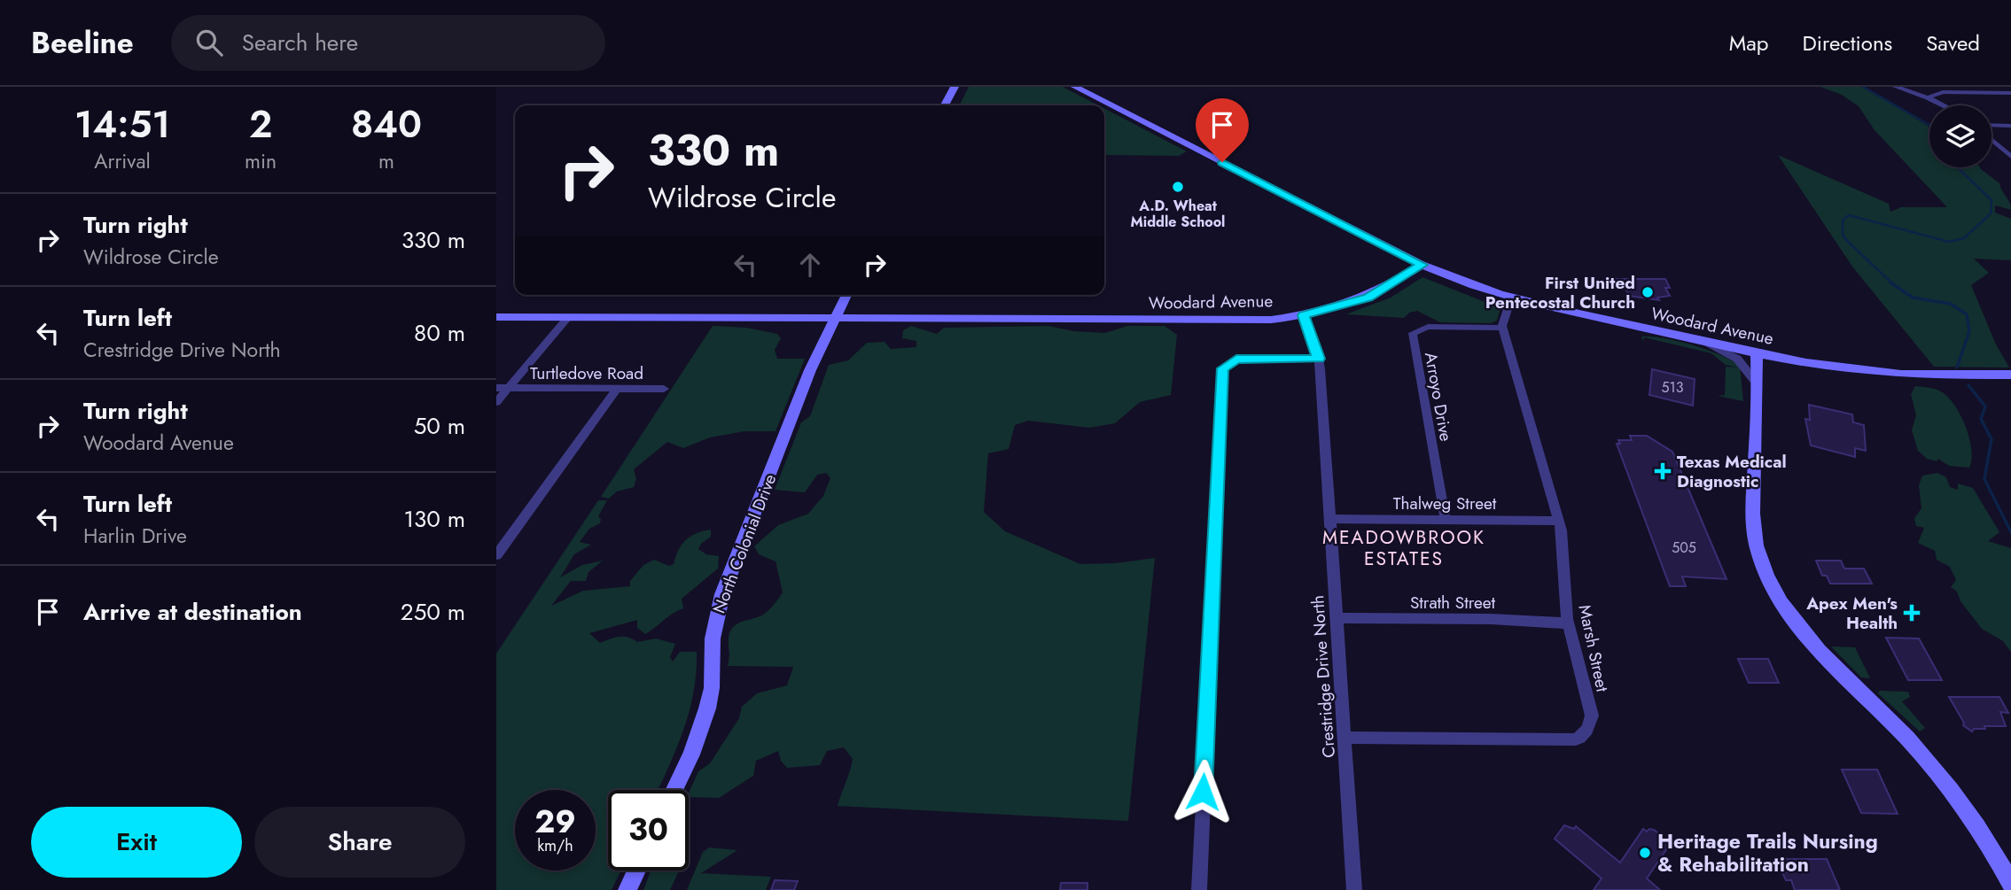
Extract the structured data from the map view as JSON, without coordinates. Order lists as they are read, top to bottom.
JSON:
{
  "streets": {
    "street": [
      "Woodard Avenue",
      "Turtledove Road",
      "Arroyo Drive",
      "Thalweg Street",
      "North Colonial Drive",
      "Strath Street",
      "Marsh Street",
      "Crestridge Drive North"
    ]
  },
  "crossings": [
    ["Woodard Avenue", "North Colonial Drive"],
    ["Woodard Avenue", "Crestridge Drive North"],
    ["Arroyo Drive", "Thalweg Street"],
    ["Arroyo Drive", "Marsh Street"],
    ["Thalweg Street", "Marsh Street"],
    ["Thalweg Street", "Crestridge Drive North"],
    ["Strath Street", "Marsh Street"],
    ["Strath Street", "Crestridge Drive North"],
    ["Marsh Street", "Crestridge Drive North"]
  ],
  "districts": ["MEADOWBROOK ESTATES"],
  "places": {
    "other": ["A.D. Wheat Middle School", "First United Pentecostal Church", "Heritage Trails Nursing & Rehabilitation"],
    "health": ["Texas Medical Diagnostic", "Apex Men's Health"]
  },
  "house_numbers": ["513", "505"],
  "page": {
    "header": "Beeline",
    "search": "Search here",
    "nav": ["Map", "Directions", "Saved"],
    "eta": [
      "14:51",
      "Arrival",
      "2",
      "min",
      "840",
      "m"
    ],
    "turn": ["330 m", "Wildrose Circle"],
    "list": [
      {
        "name": "Turn right",
        "note": "Wildrose Circle",
        "value": "330 m"
      },
      {
        "name": "Turn left",
        "note": "Crestridge Drive North",
        "value": "80 m"
      },
      {
        "name": "Turn right",
        "note": "Woodard Avenue",
        "value": "50 m"
      },
      {
        "name": "Turn left",
        "note": "Harlin Drive",
        "value": "130 m"
      },
      {
        "name": "Arrive at destination",
        "value": "250 m"
      }
    ],
    "speed": "29 km/h",
    "limit": "30",
    "buttons": ["Exit", "Share"]
  }
}
